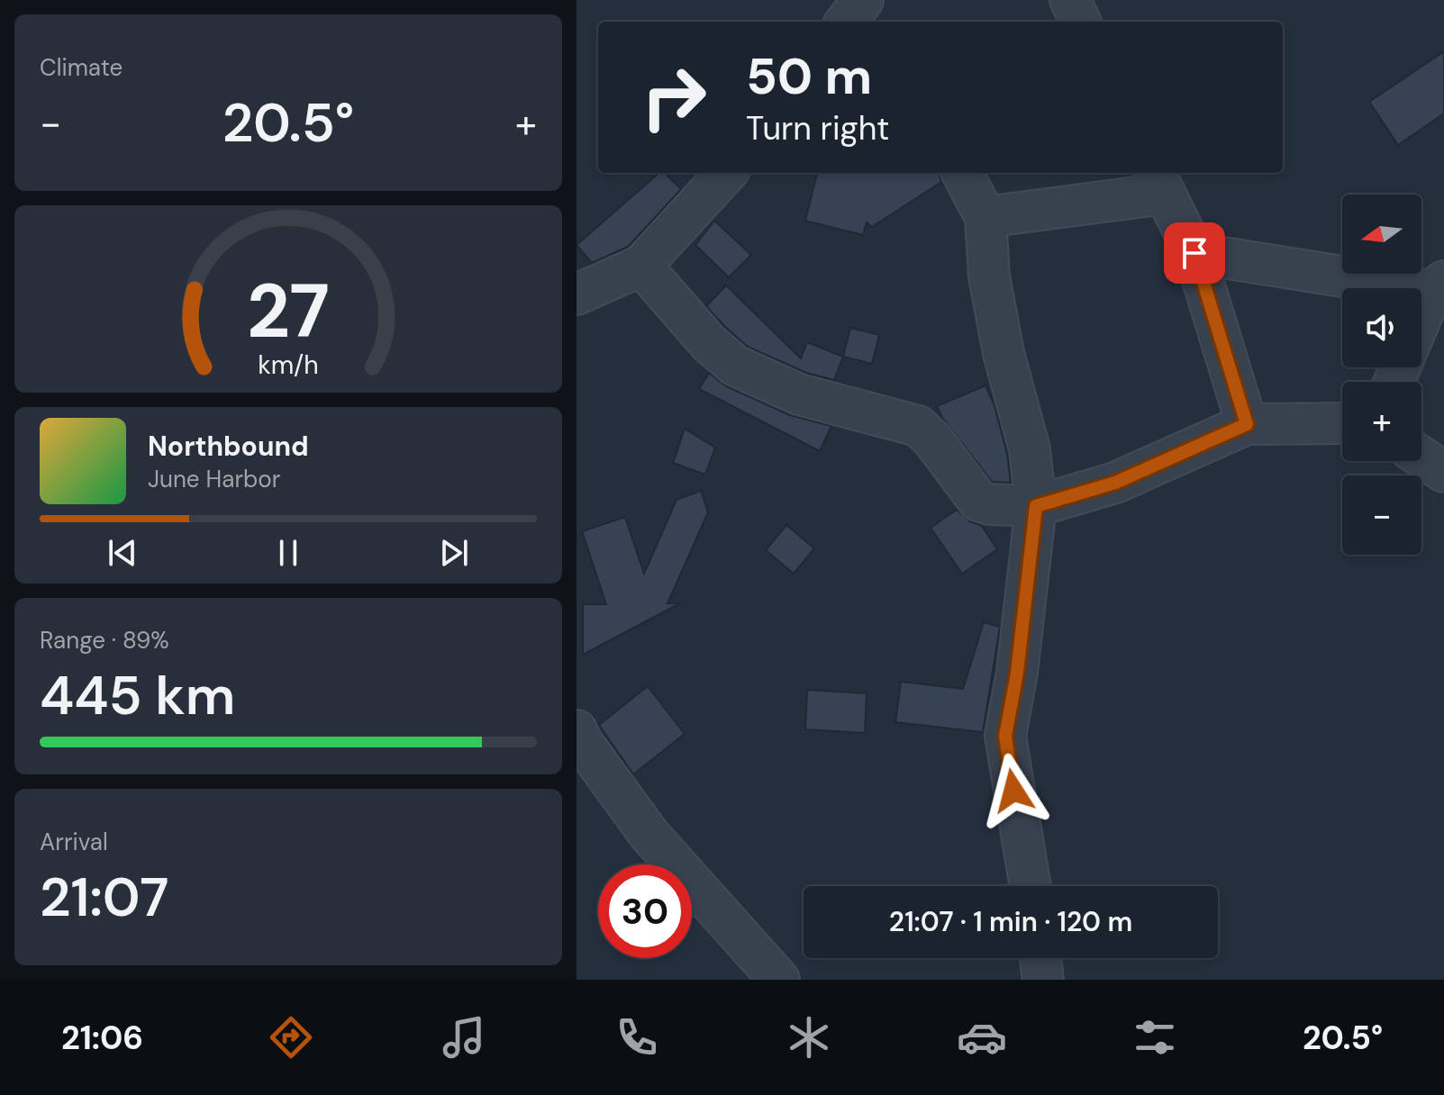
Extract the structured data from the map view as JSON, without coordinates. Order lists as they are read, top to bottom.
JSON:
{
  "north": "left",
  "page": {
    "tile": [
      "Climate",
      ["Range · 89%", "445 km"],
      ["Arrival", "21:07"]
    ],
    "turn": ["50 m", "Turn right"],
    "heat": ["−", "20.5°", "+"],
    "map_buttons": ["+", "−"],
    "song": ["Northbound", "June Harbor"],
    "limit": "30",
    "trip": "21:07 · 1 min · 120 m",
    "tabs": ["21:06", "20.5°"],
    "gauge": ["27", "km/h"]
  }
}
